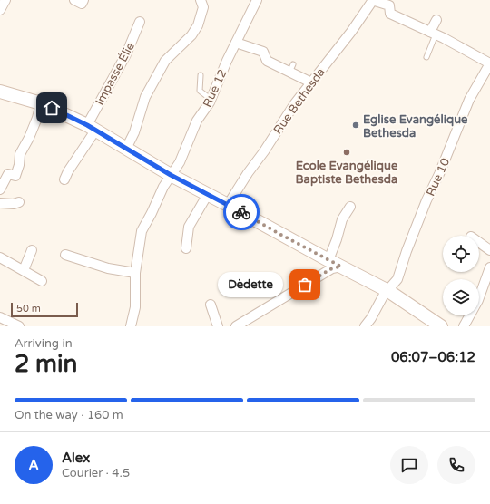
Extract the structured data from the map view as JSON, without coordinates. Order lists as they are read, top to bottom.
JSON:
{
  "streets": {
    "street": [
      "Impasse Élie",
      "Rue 12",
      "Rue Bethesda",
      "Rue 10"
    ]
  },
  "places": ["Eglise Evangélique Bethesda", "Ecole Evangélique Baptiste Bethesda", "Dèdette"],
  "scale_bar": "50 m",
  "page": {
    "bubble": "Dèdette",
    "scale": "50 m",
    "heading": ["2 min", "Arriving in", "06:07–06:12"],
    "panel": ["Alex", "Courier · 4.5"],
    "bar": "On the way · 160 m",
    "round": "A"
  }
}
